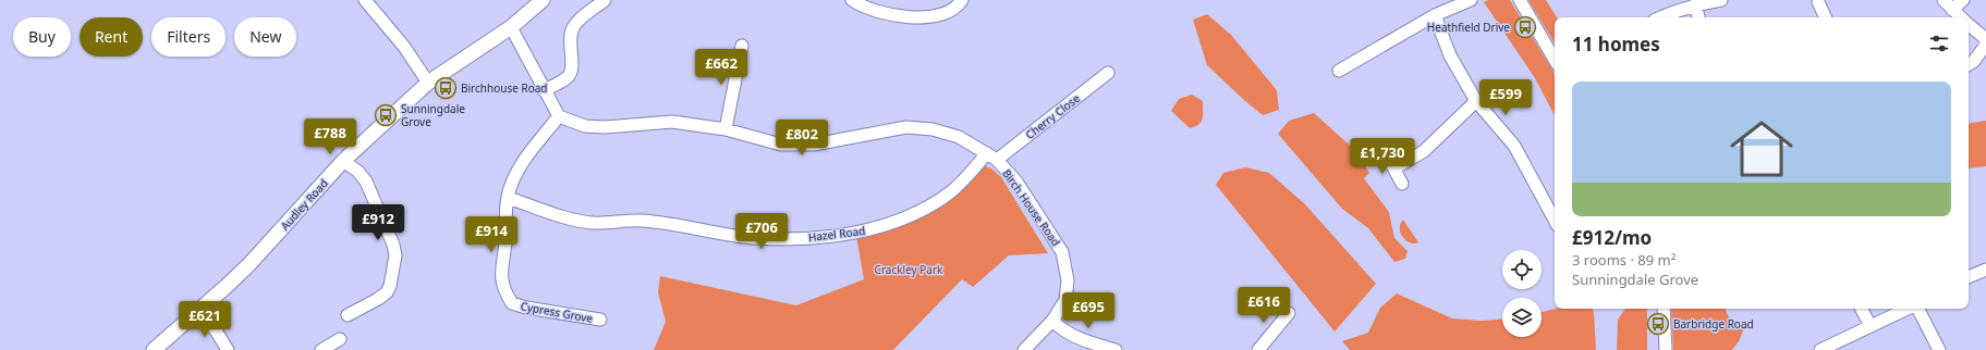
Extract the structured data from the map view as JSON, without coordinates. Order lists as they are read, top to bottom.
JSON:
{
  "streets": {
    "main road": ["Audley Road"],
    "street": [
      "Cherry Close",
      "Birch House Road",
      "Hazel Road",
      "Cypress Grove"
    ]
  },
  "crossings": [
    ["Cherry Close", "Birch House Road"],
    ["Cherry Close", "Hazel Road"],
    ["Birch House Road", "Hazel Road"],
    ["Birch House Road", "Cypress Grove"],
    ["Hazel Road", "Cypress Grove"]
  ],
  "parks": ["Crackley Park"],
  "places": {
    "bus stop": [
      "Heathfield Drive",
      "Birchhouse Road",
      "Sunningdale Grove",
      "Barbridge Road"
    ]
  },
  "page": {
    "chip": [
      "Buy",
      "Rent",
      "Filters",
      "New"
    ],
    "heading": "11 homes",
    "price": [
      "£662",
      "£599",
      "£788",
      "£802",
      "£1,730",
      "£912",
      "£706",
      "£914",
      "£616",
      "£695",
      "£621"
    ],
    "list": [
      {
        "name": "£912/mo",
        "note": "3 rooms · 89 m² · Sunningdale Grove"
      }
    ]
  }
}
